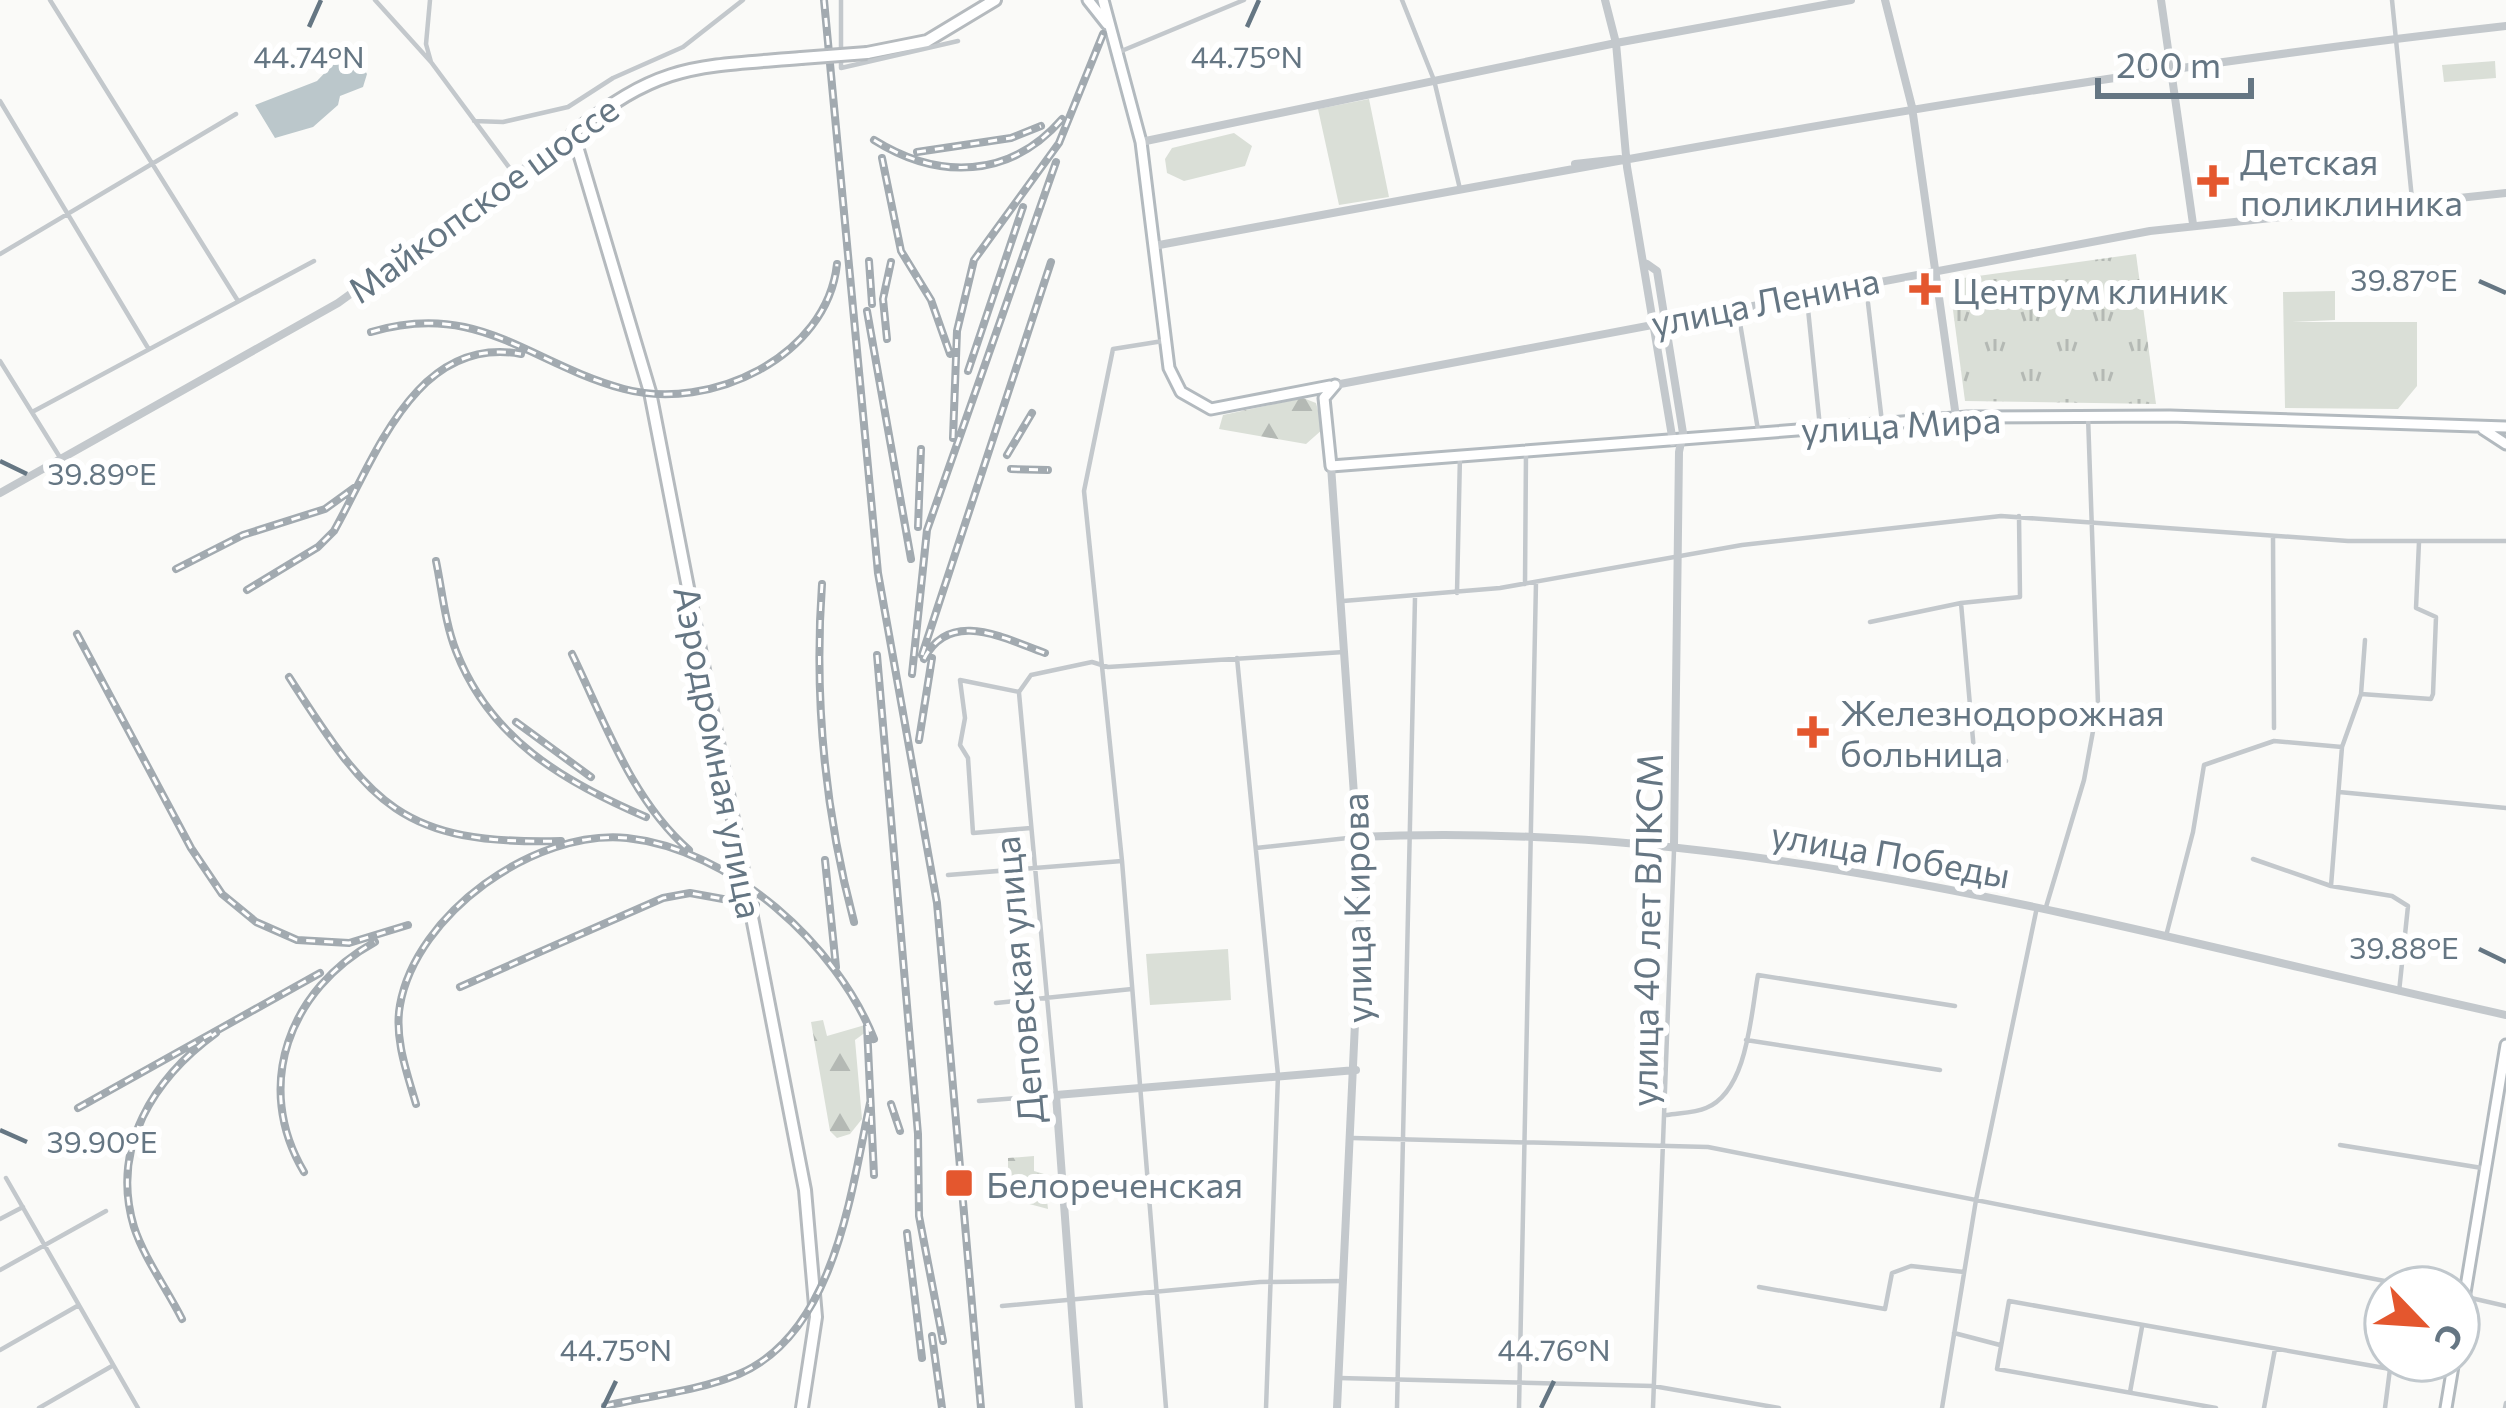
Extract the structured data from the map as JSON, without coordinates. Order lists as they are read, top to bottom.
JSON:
{
  "streets": {
    "main road": [
      "Майкопское шоссе",
      "улица Ленина",
      "улица Мира",
      "Аэродромная улица",
      "улица Кирова"
    ],
    "street": ["улица Победы", "улица 40 лет ВЛКСМ", "Деповская улица"]
  },
  "crossings": [
    ["Майкопское шоссе", "Аэродромная улица"],
    ["улица Ленина", "улица 40 лет ВЛКСМ"],
    ["улица Мира", "улица Кирова"],
    ["улица Мира", "улица 40 лет ВЛКСМ"],
    ["улица Победы", "улица Кирова"],
    ["улица Победы", "улица 40 лет ВЛКСМ"]
  ],
  "places": {
    "health": ["Детская поликлиника", "Центрум клиник", "Железнодорожная больница"],
    "transit": ["Белореченская"]
  },
  "scale_bar": "200 m",
  "north": "bottom right",
  "coordinates": [
    "44.74°N",
    "44.75°N",
    "39.87°E",
    "39.89°E",
    "39.88°E",
    "39.90°E",
    "44.76°N"
  ]
}
